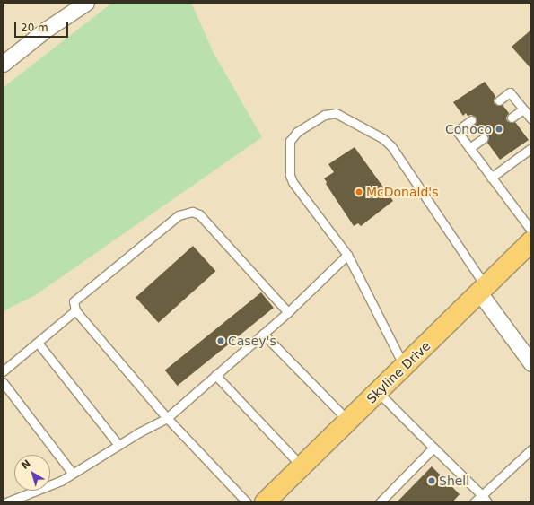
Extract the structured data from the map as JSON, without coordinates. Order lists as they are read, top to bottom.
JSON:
{
  "streets": {
    "highway": ["Skyline Drive"]
  },
  "places": [
    "Conoco",
    "McDonald's",
    "Casey's",
    "Shell"
  ],
  "scale_bar": "20 m",
  "north": "top left"
}
